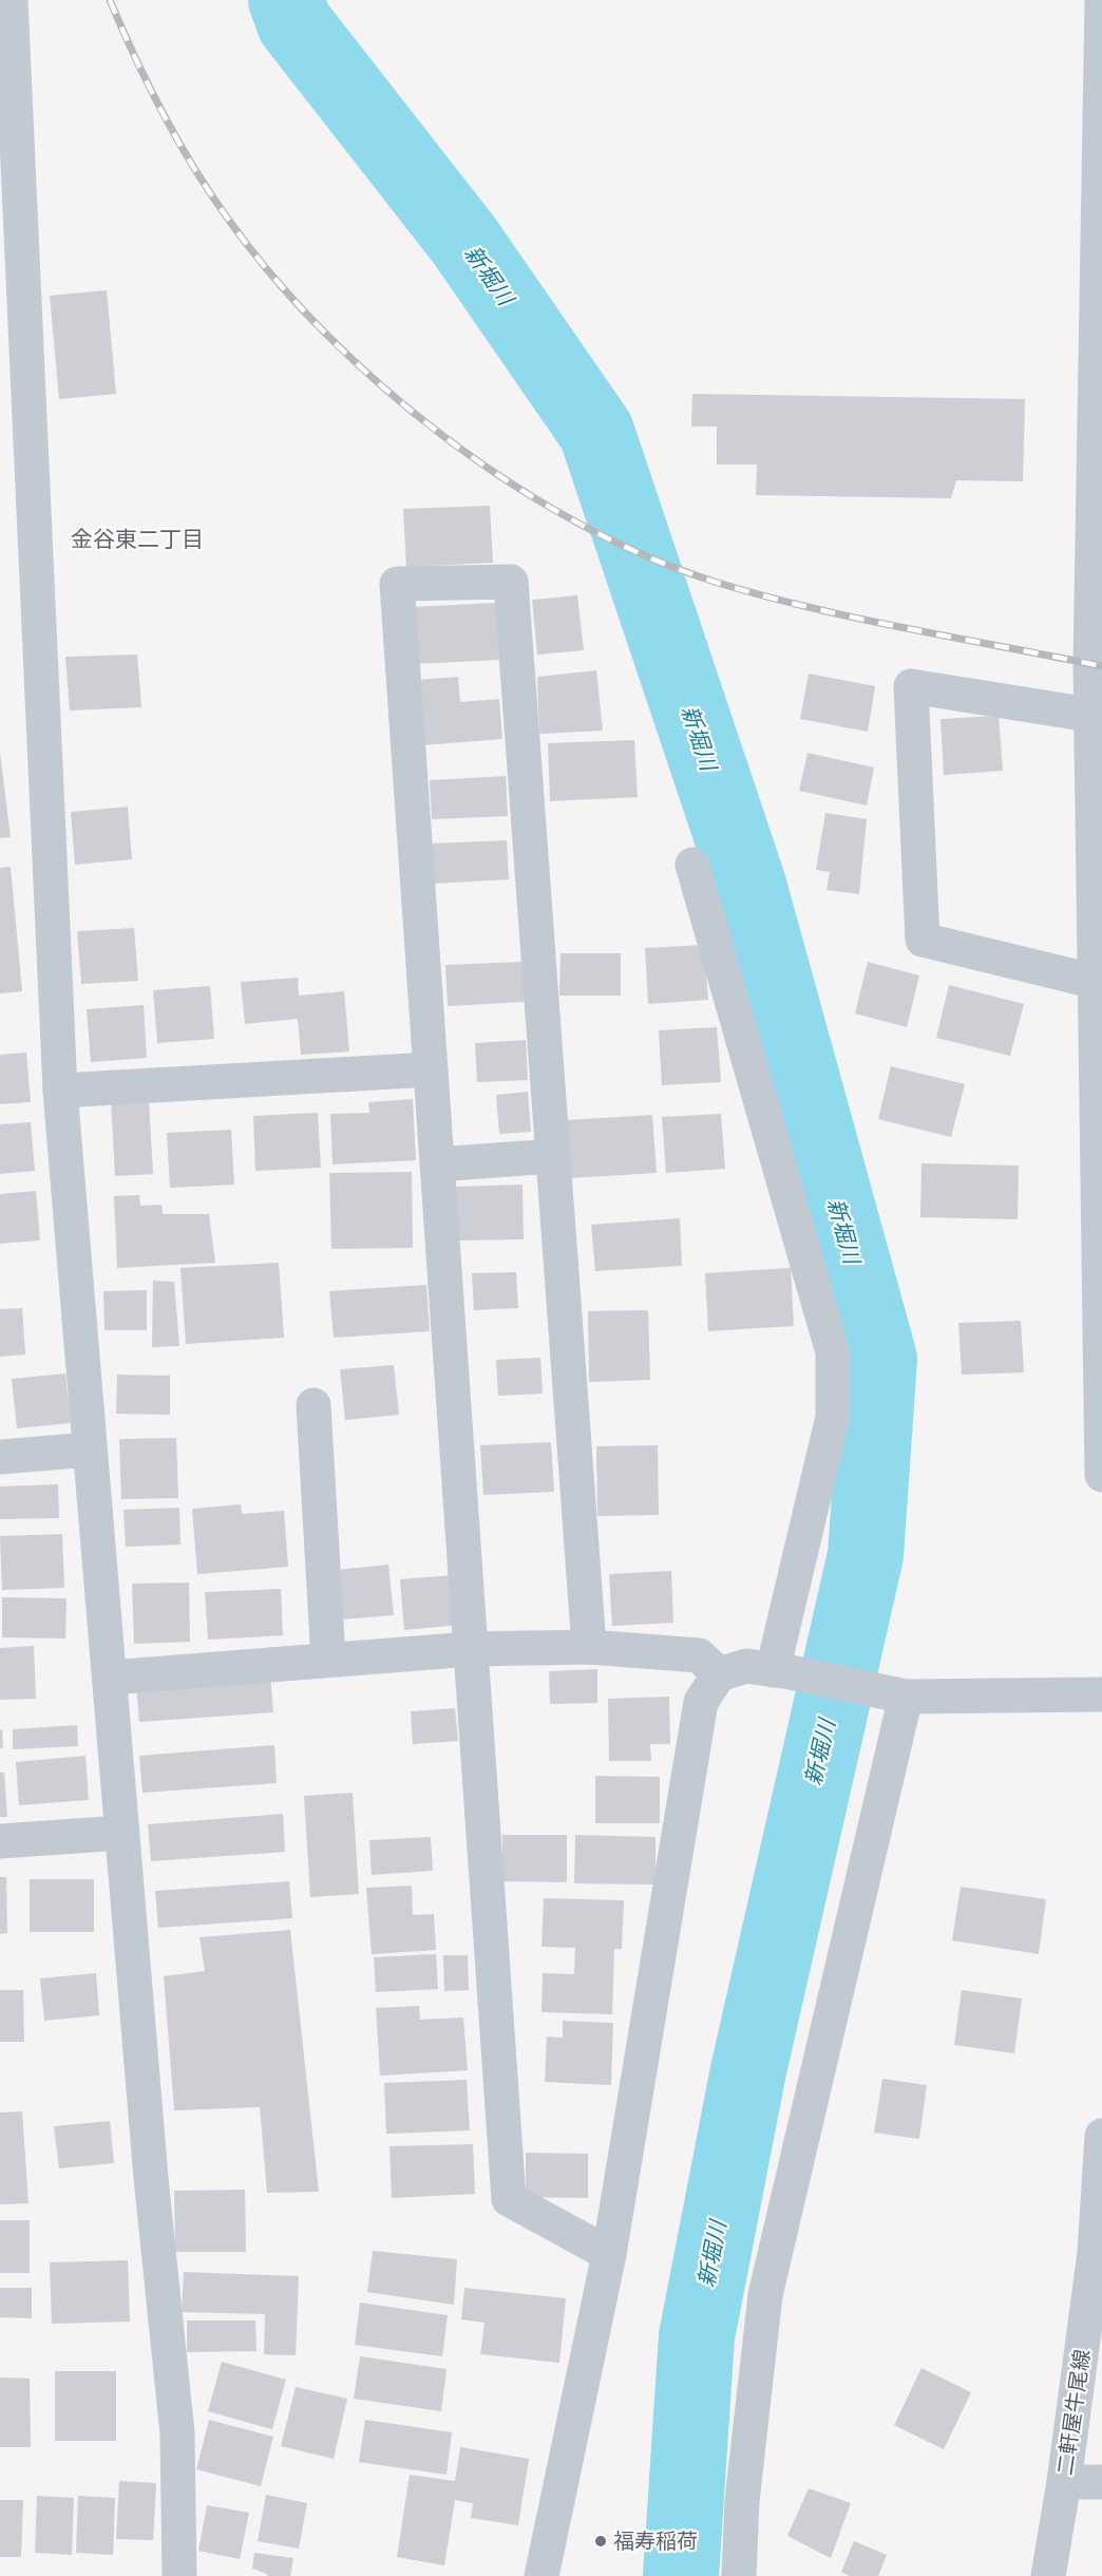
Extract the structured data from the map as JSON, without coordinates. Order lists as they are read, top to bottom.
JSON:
{
  "streets": {
    "street": ["二軒屋牛尾線"]
  },
  "districts": ["金谷東二丁目"],
  "water": ["新堀川"],
  "places": ["福寿稲荷"]
}
